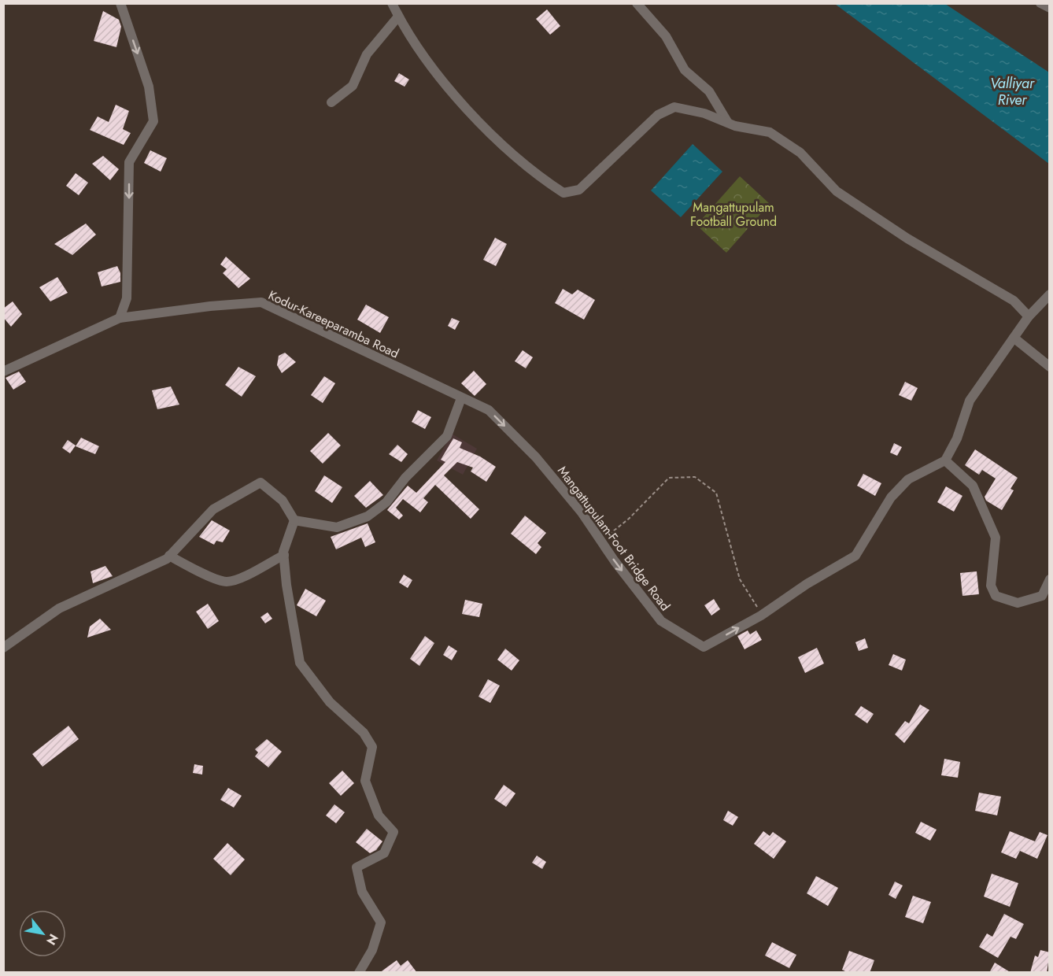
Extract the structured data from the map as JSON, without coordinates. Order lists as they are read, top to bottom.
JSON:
{
  "streets": {
    "street": ["Kodur-Kareeparamba Road", "Mangattupulam-Foot Bridge Road"]
  },
  "crossings": [
    ["Kodur-Kareeparamba Road", "Mangattupulam-Foot Bridge Road"]
  ],
  "one_way": ["Mangattupulam-Foot Bridge Road"],
  "water": ["Valliyar River"],
  "parks": ["Mangattupulam Football Ground"],
  "north": "bottom right"
}
